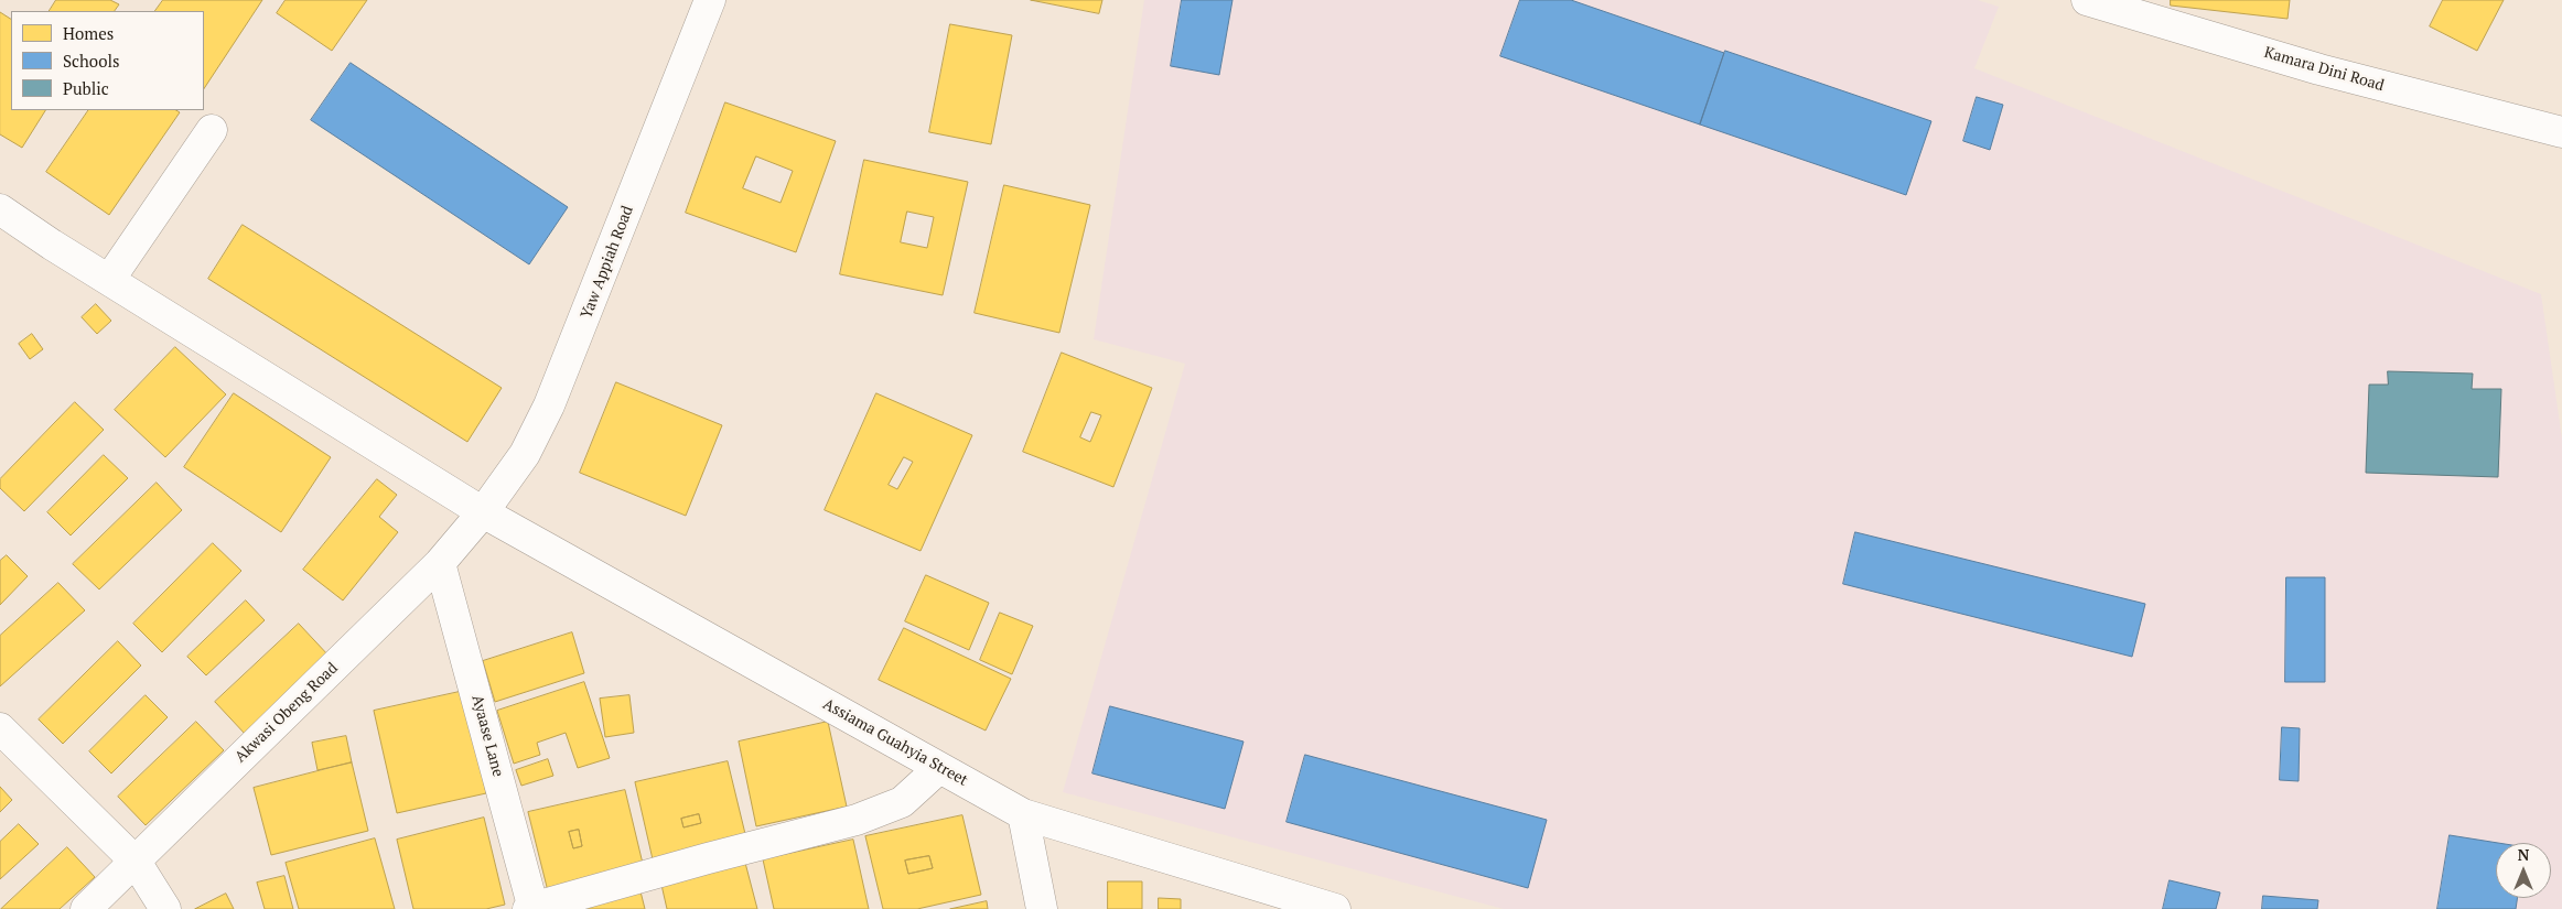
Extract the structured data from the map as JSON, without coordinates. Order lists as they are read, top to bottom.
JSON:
{
  "streets": {
    "street": [
      "Kamara Dini Road",
      "Yaw Appiah Road",
      "Akwasi Obeng Road",
      "Ayaase Lane",
      "Assiama Guahyia Street"
    ]
  },
  "crossings": [
    ["Yaw Appiah Road", "Akwasi Obeng Road"],
    ["Yaw Appiah Road", "Assiama Guahyia Street"],
    ["Akwasi Obeng Road", "Ayaase Lane"],
    ["Akwasi Obeng Road", "Assiama Guahyia Street"]
  ],
  "legend": ["Homes", "Schools", "Public"],
  "north": "top"
}
